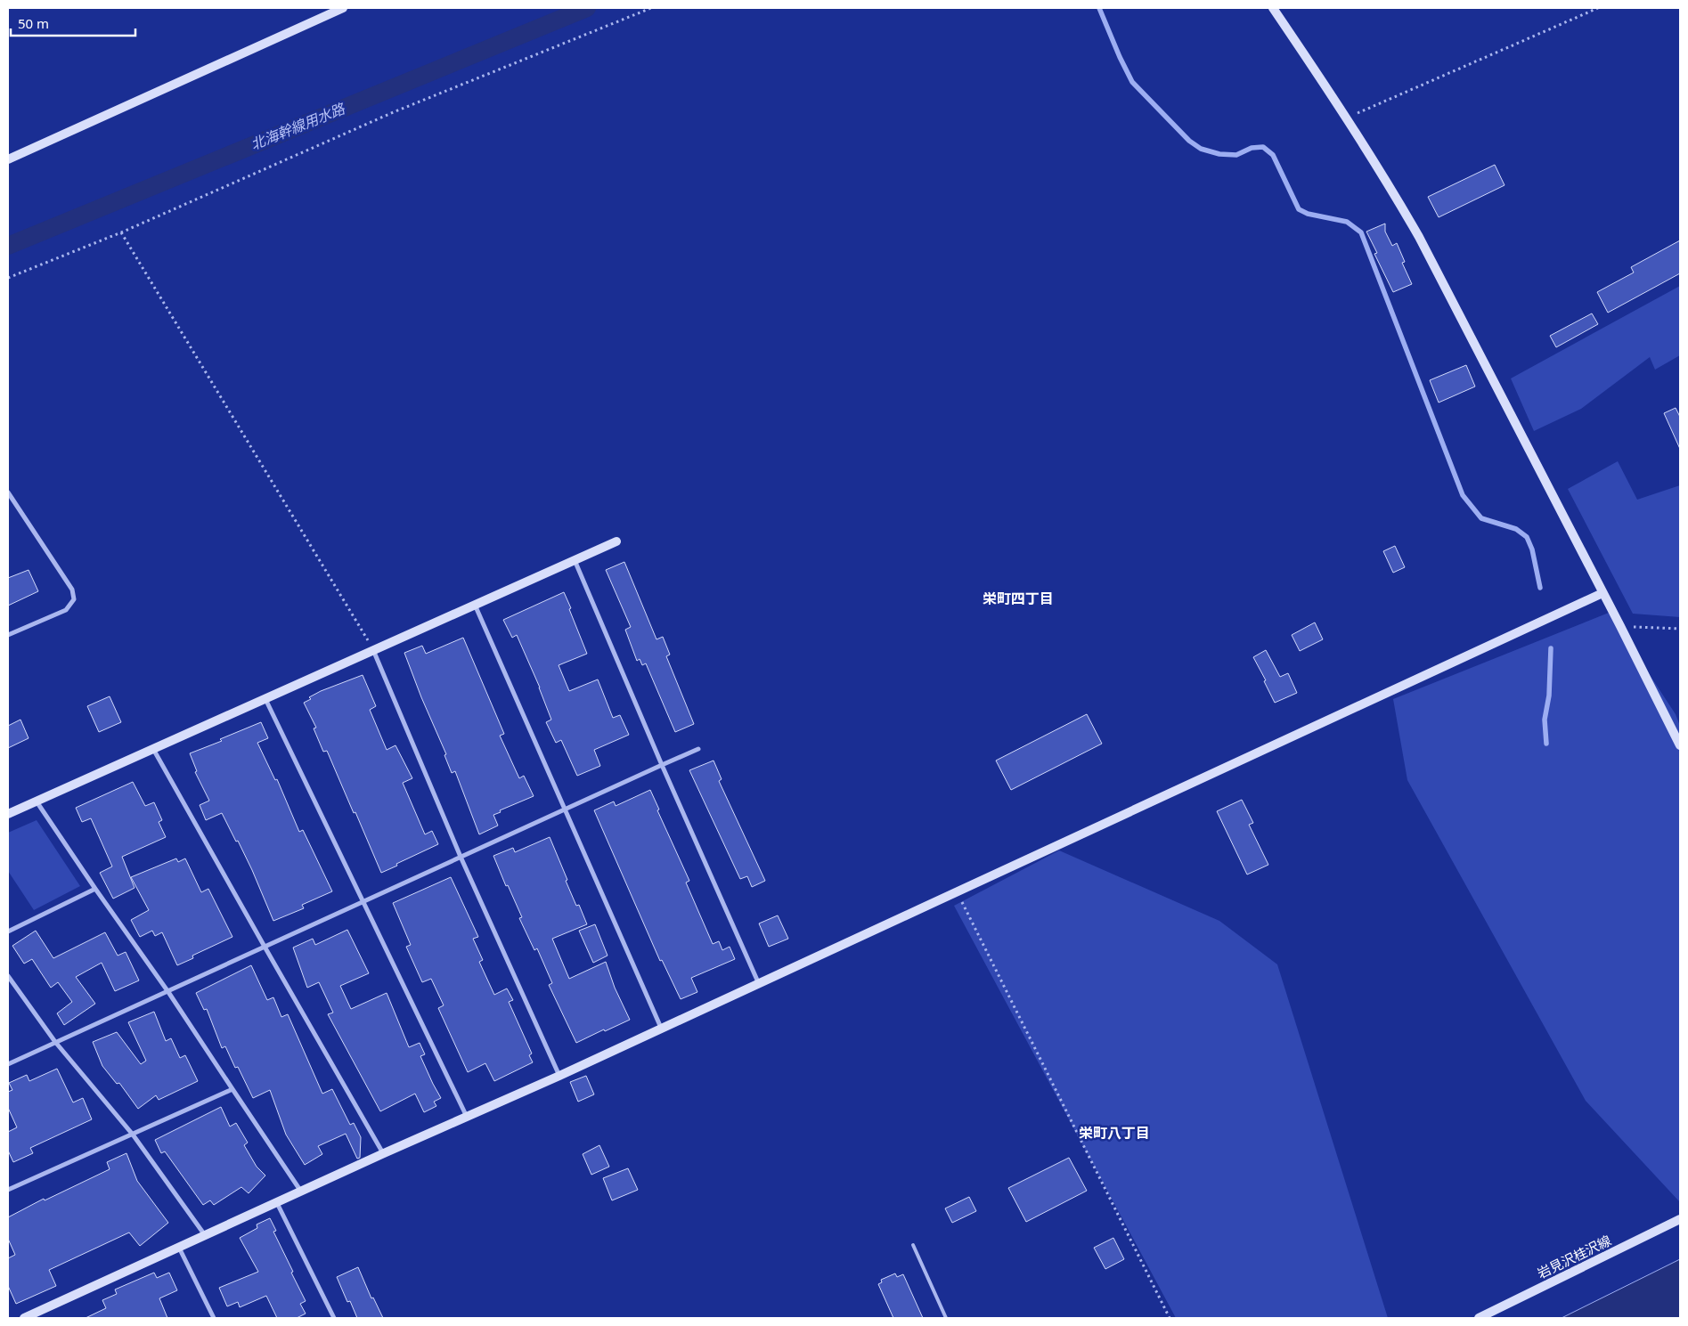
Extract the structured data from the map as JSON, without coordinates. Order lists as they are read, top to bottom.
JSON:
{
  "streets": {
    "street": ["岩見沢桂沢線"]
  },
  "districts": ["栄町四丁目", "栄町八丁目"],
  "water": ["北海幹線用水路"],
  "scale_bar": "50 m"
}
